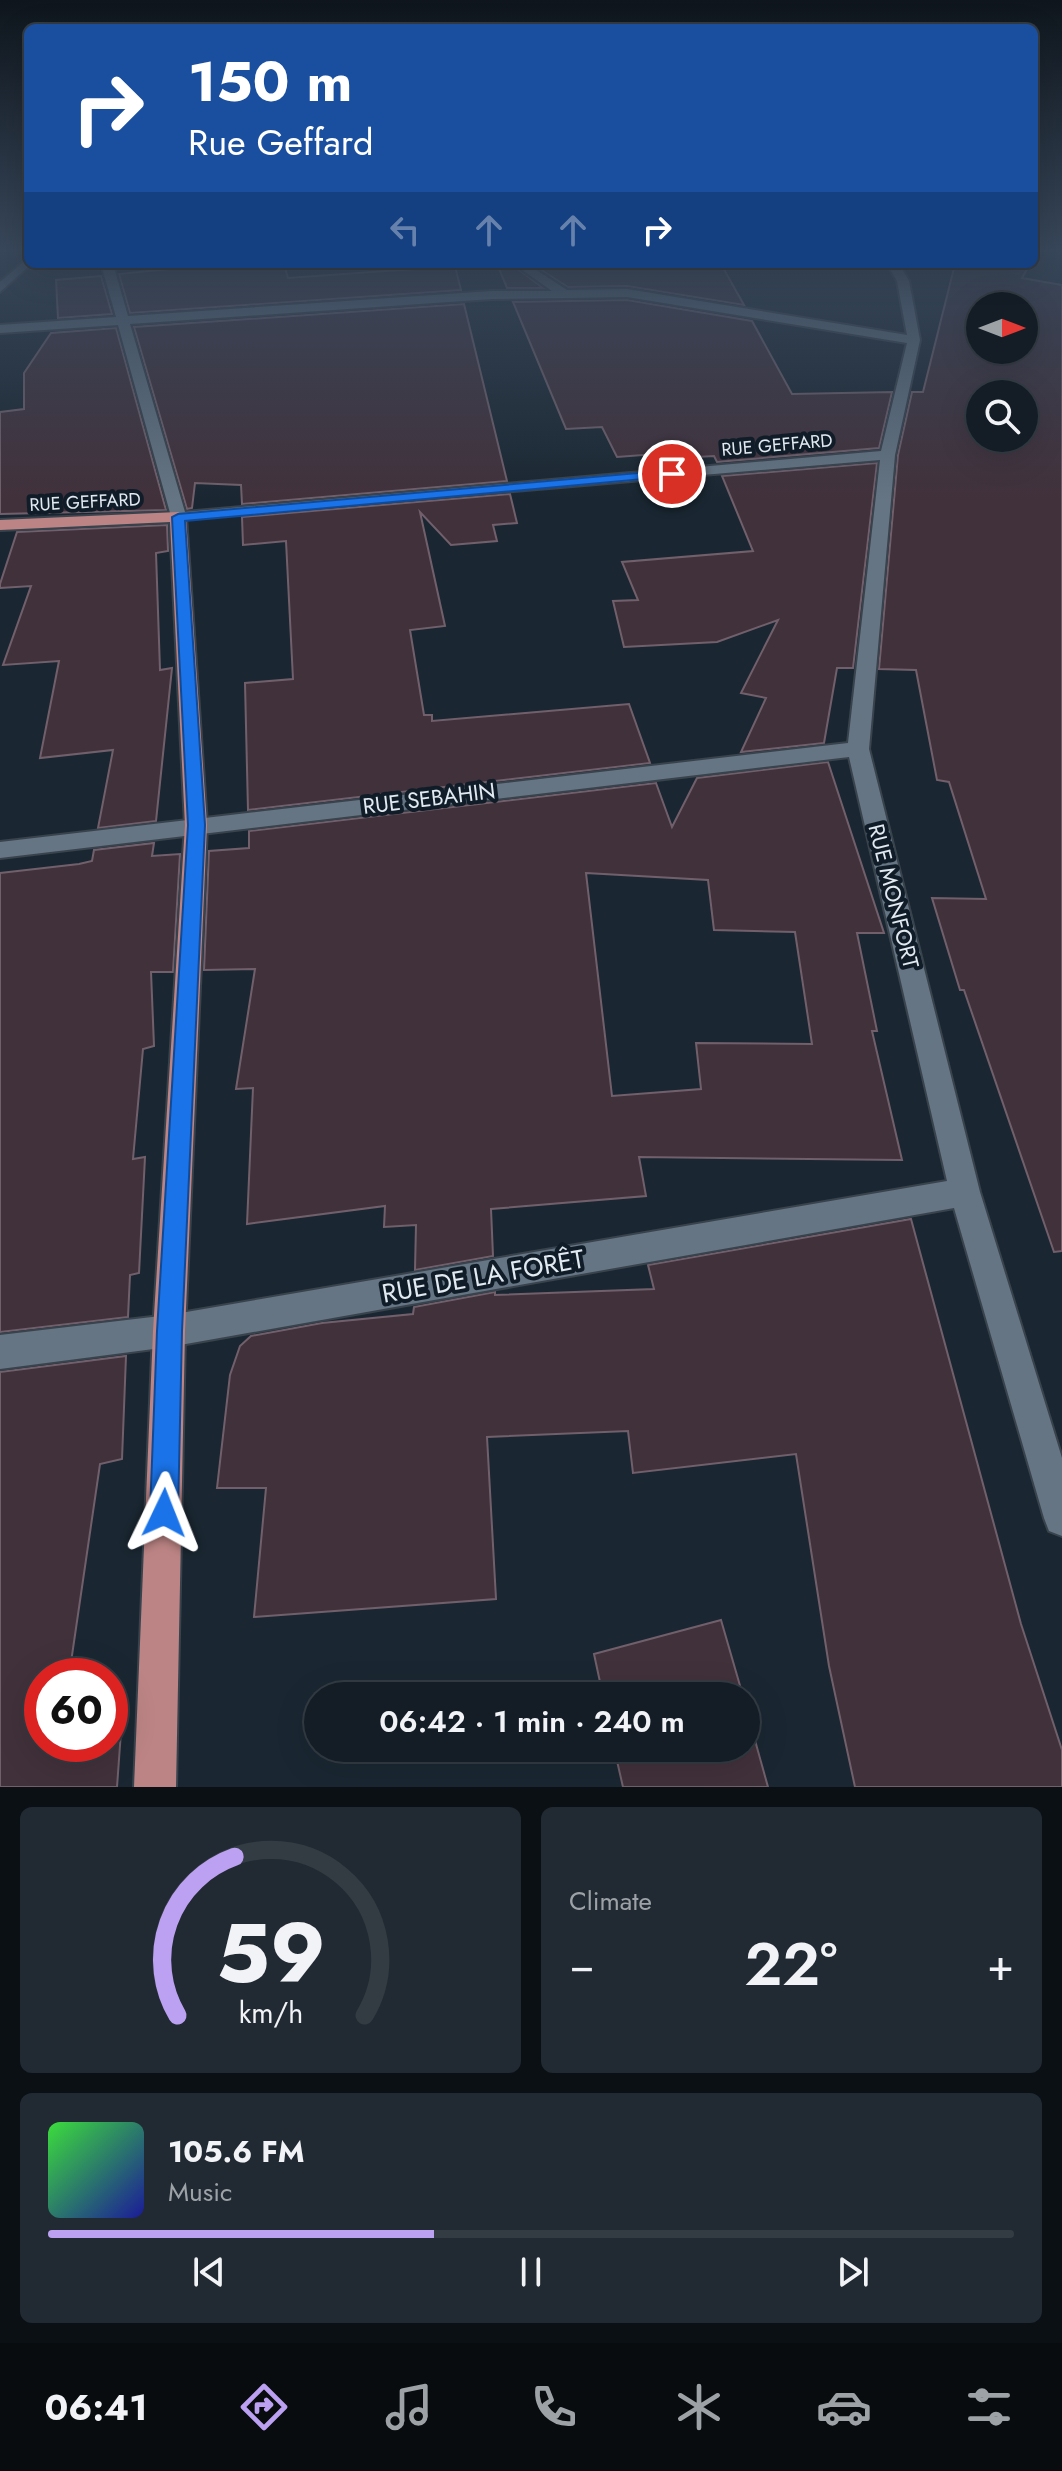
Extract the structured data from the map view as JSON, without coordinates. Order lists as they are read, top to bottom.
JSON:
{
  "streets": {
    "main road": ["RUE GEFFARD"],
    "street": ["RUE SEBAHIN", "RUE MONFORT", "RUE DE LA FORÊT"]
  },
  "crossings": [
    ["RUE GEFFARD", "RUE MONFORT"],
    ["RUE SEBAHIN", "RUE MONFORT"],
    ["RUE MONFORT", "RUE DE LA FORÊT"]
  ],
  "north": "right",
  "page": {
    "turn": ["150 m", "Rue Geffard"],
    "limit": "60",
    "trip": "06:42 · 1 min · 240 m",
    "tile": "Climate",
    "heat": ["−", "22°", "+"],
    "song": ["105.6 FM", "Music"],
    "tabs": "06:41",
    "gauge": ["59", "km/h"]
  }
}
